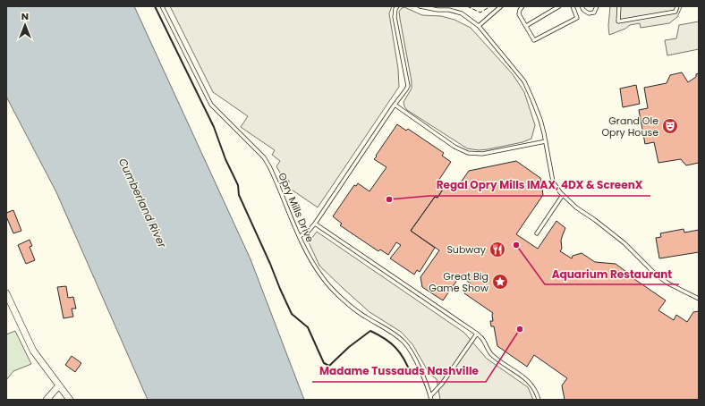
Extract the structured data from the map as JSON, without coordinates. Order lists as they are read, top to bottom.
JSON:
{
  "streets": {
    "lane": ["Opry Mills Drive"]
  },
  "water": ["Cumberland River"],
  "places": {
    "theatre": ["Grand Ole Opry House"],
    "other": ["Regal Opry Mills IMAX, 4DX & ScreenX", "Aquarium Restaurant", "Madame Tussauds Nashville"],
    "restaurant": ["Subway"],
    "place": ["Great Big Game Show"]
  },
  "north": "top"
}
